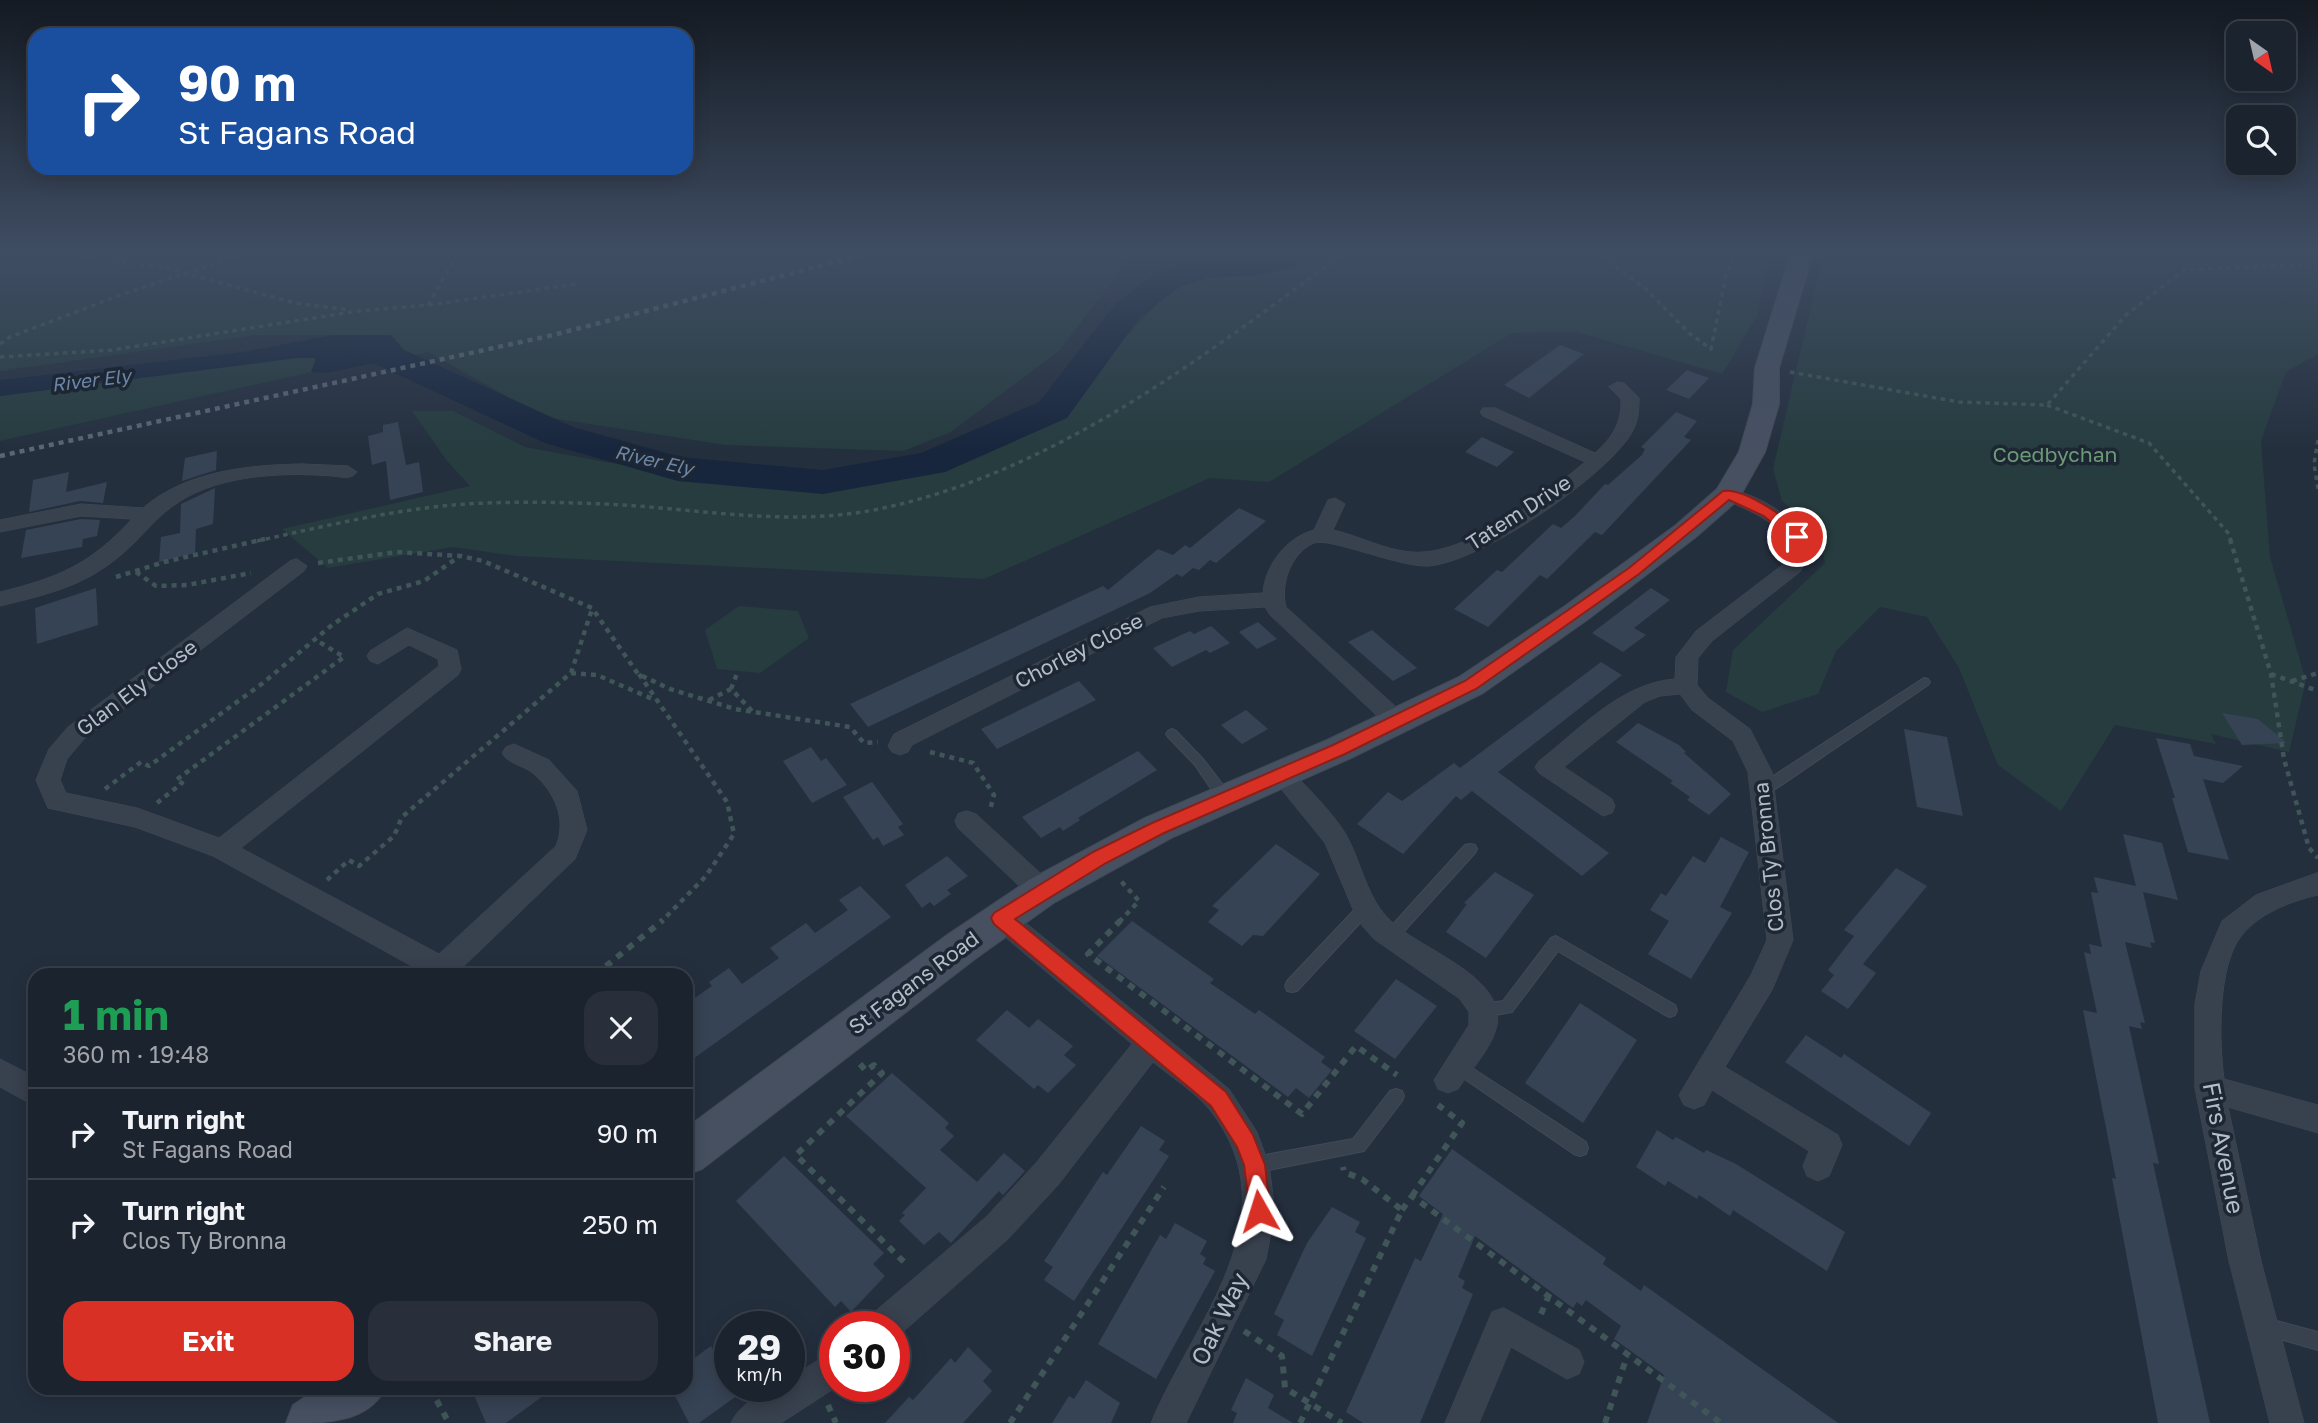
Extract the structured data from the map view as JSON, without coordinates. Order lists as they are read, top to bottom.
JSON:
{
  "streets": {
    "street": [
      "Tatem Drive",
      "Chorley Close",
      "Glan Ely Close",
      "Clos Ty Bronna",
      "St Fagans Road",
      "Firs Avenue",
      "Oak Way"
    ]
  },
  "crossings": [
    ["St Fagans Road", "Oak Way"]
  ],
  "water": ["River Ely"],
  "parks": ["Coedbychan"],
  "north": "bottom right",
  "page": {
    "turn": ["90 m", "St Fagans Road"],
    "heading": ["1 min", "360 m · 19:48"],
    "list": [
      {
        "name": "Turn right",
        "note": "St Fagans Road",
        "value": "90 m"
      },
      {
        "name": "Turn right",
        "note": "Clos Ty Bronna",
        "value": "250 m"
      }
    ],
    "buttons": ["Exit", "Share"],
    "speed": "29 km/h",
    "limit": "30"
  }
}
